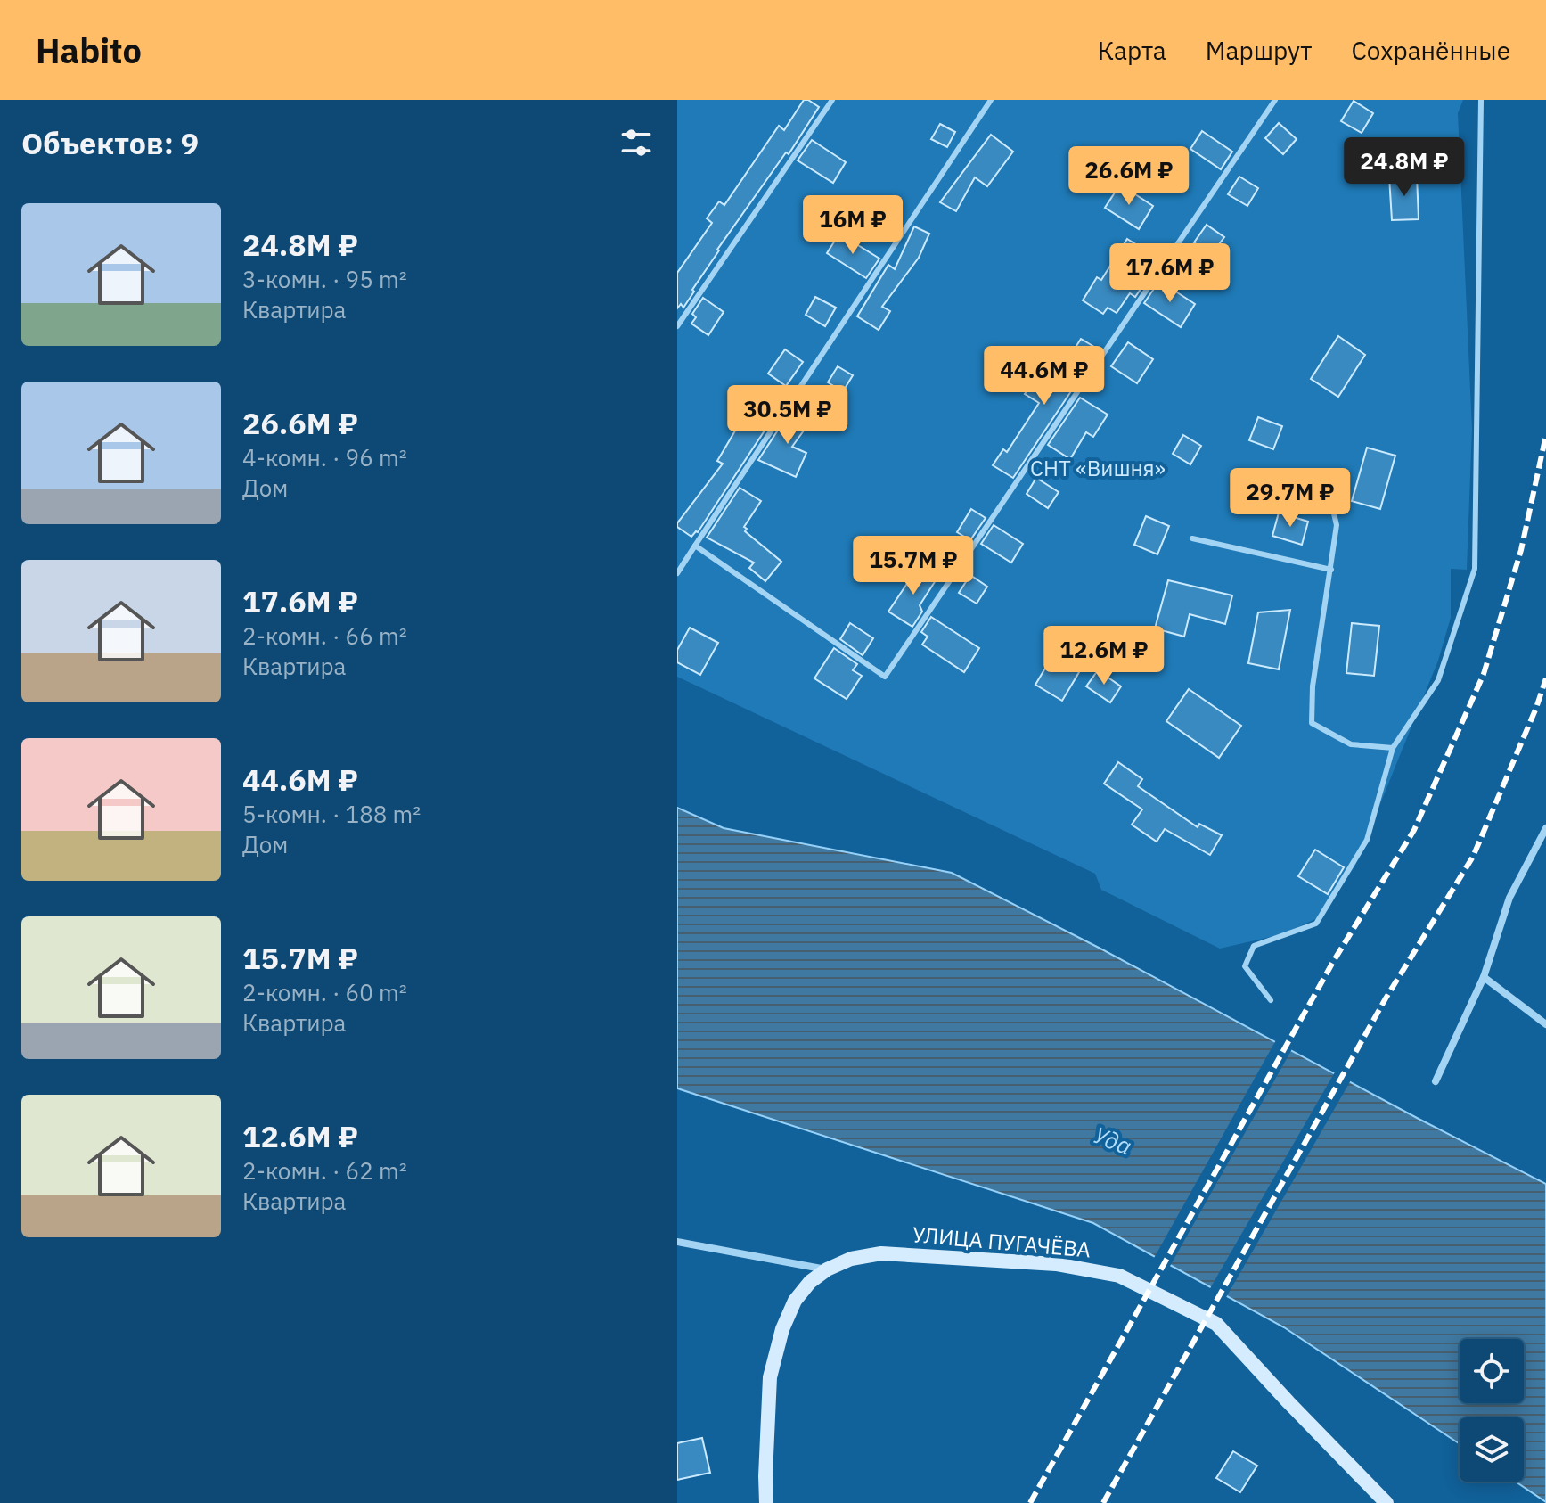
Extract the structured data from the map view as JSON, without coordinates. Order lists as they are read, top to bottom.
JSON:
{
  "streets": {
    "street": ["УЛИЦА ПУГАЧЁВА"]
  },
  "water": ["Уда"],
  "parks": ["СНТ «Вишня»"],
  "page": {
    "header": "Habito",
    "nav": ["Карта", "Маршрут", "Сохранённые"],
    "heading": "Объектов: 9",
    "price": [
      "24.8M ₽",
      "26.6M ₽",
      "16M ₽",
      "17.6M ₽",
      "44.6M ₽",
      "30.5M ₽",
      "29.7M ₽",
      "15.7M ₽",
      "12.6M ₽"
    ],
    "list": [
      {
        "name": "24.8M ₽",
        "note": "3-комн. · 95 m² · Квартира"
      },
      {
        "name": "26.6M ₽",
        "note": "4-комн. · 96 m² · Дом"
      },
      {
        "name": "17.6M ₽",
        "note": "2-комн. · 66 m² · Квартира"
      },
      {
        "name": "44.6M ₽",
        "note": "5-комн. · 188 m² · Дом"
      },
      {
        "name": "15.7M ₽",
        "note": "2-комн. · 60 m² · Квартира"
      },
      {
        "name": "12.6M ₽",
        "note": "2-комн. · 62 m² · Квартира"
      }
    ]
  }
}
